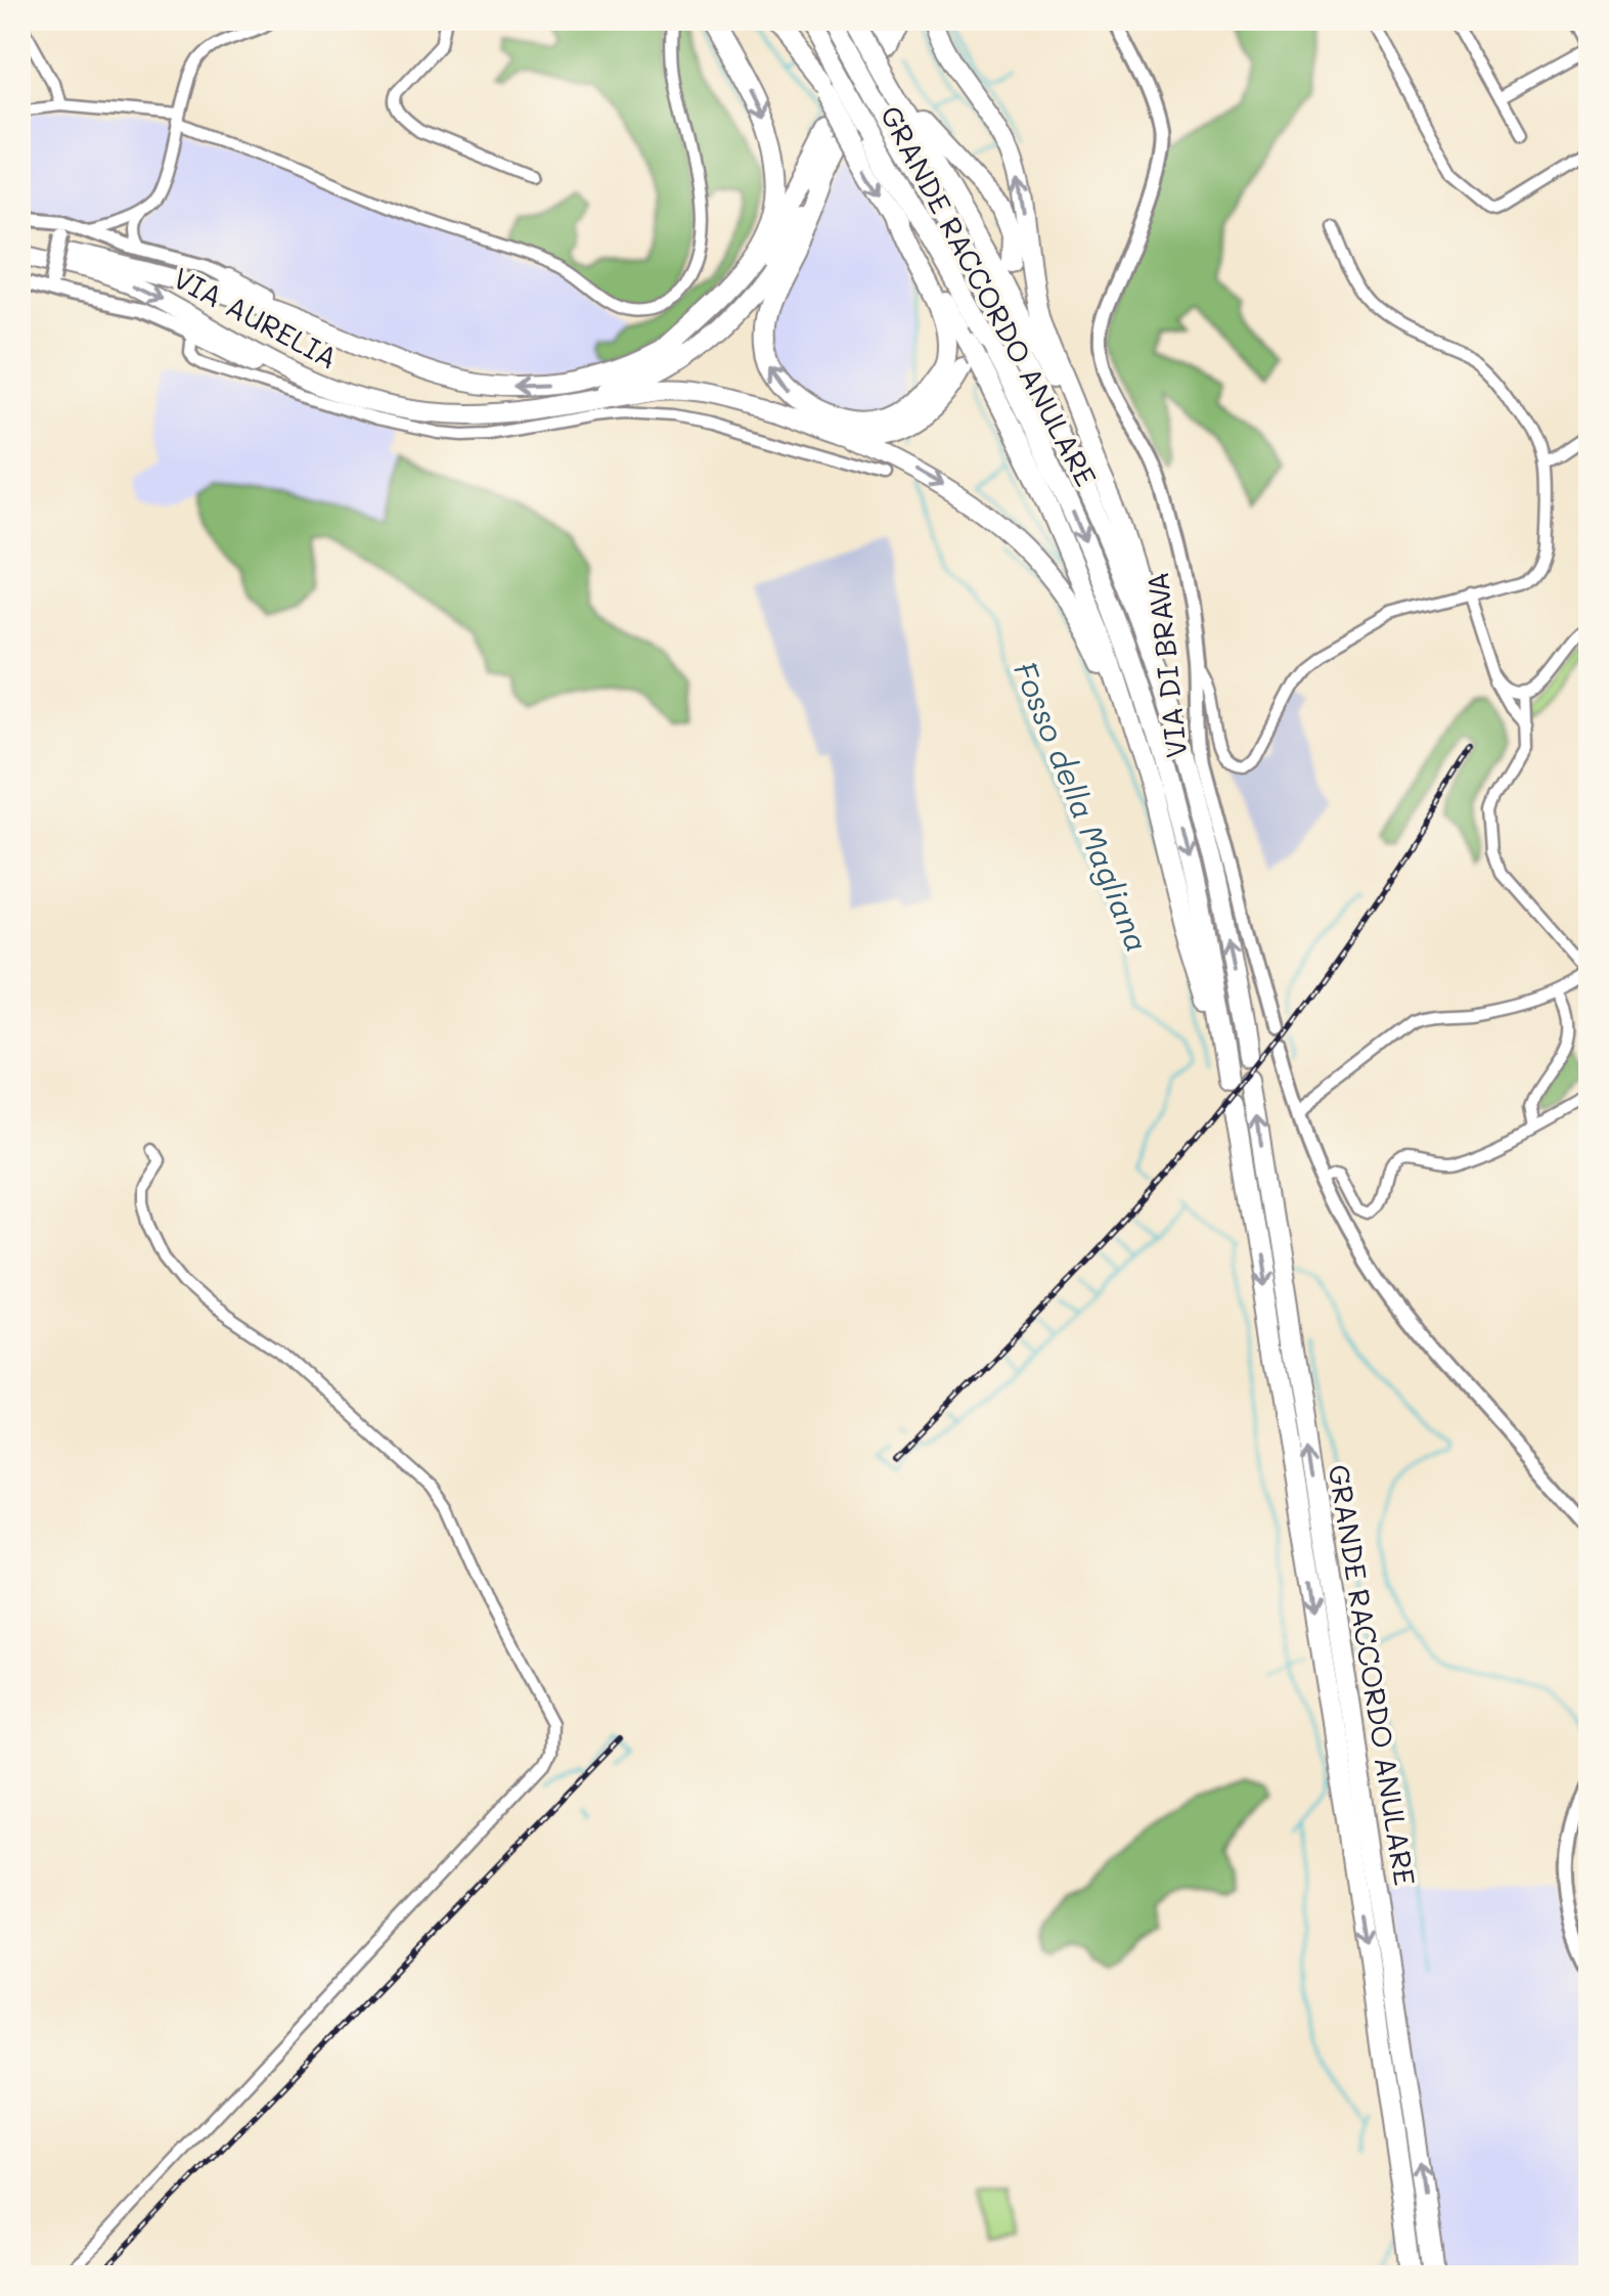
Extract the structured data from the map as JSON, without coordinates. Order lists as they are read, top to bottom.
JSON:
{
  "streets": {
    "highway": ["GRANDE RACCORDO ANULARE", "VIA AURELIA"],
    "street": ["VIA DI BRAVA"]
  },
  "water": ["Fosso della Magliana"]
}
